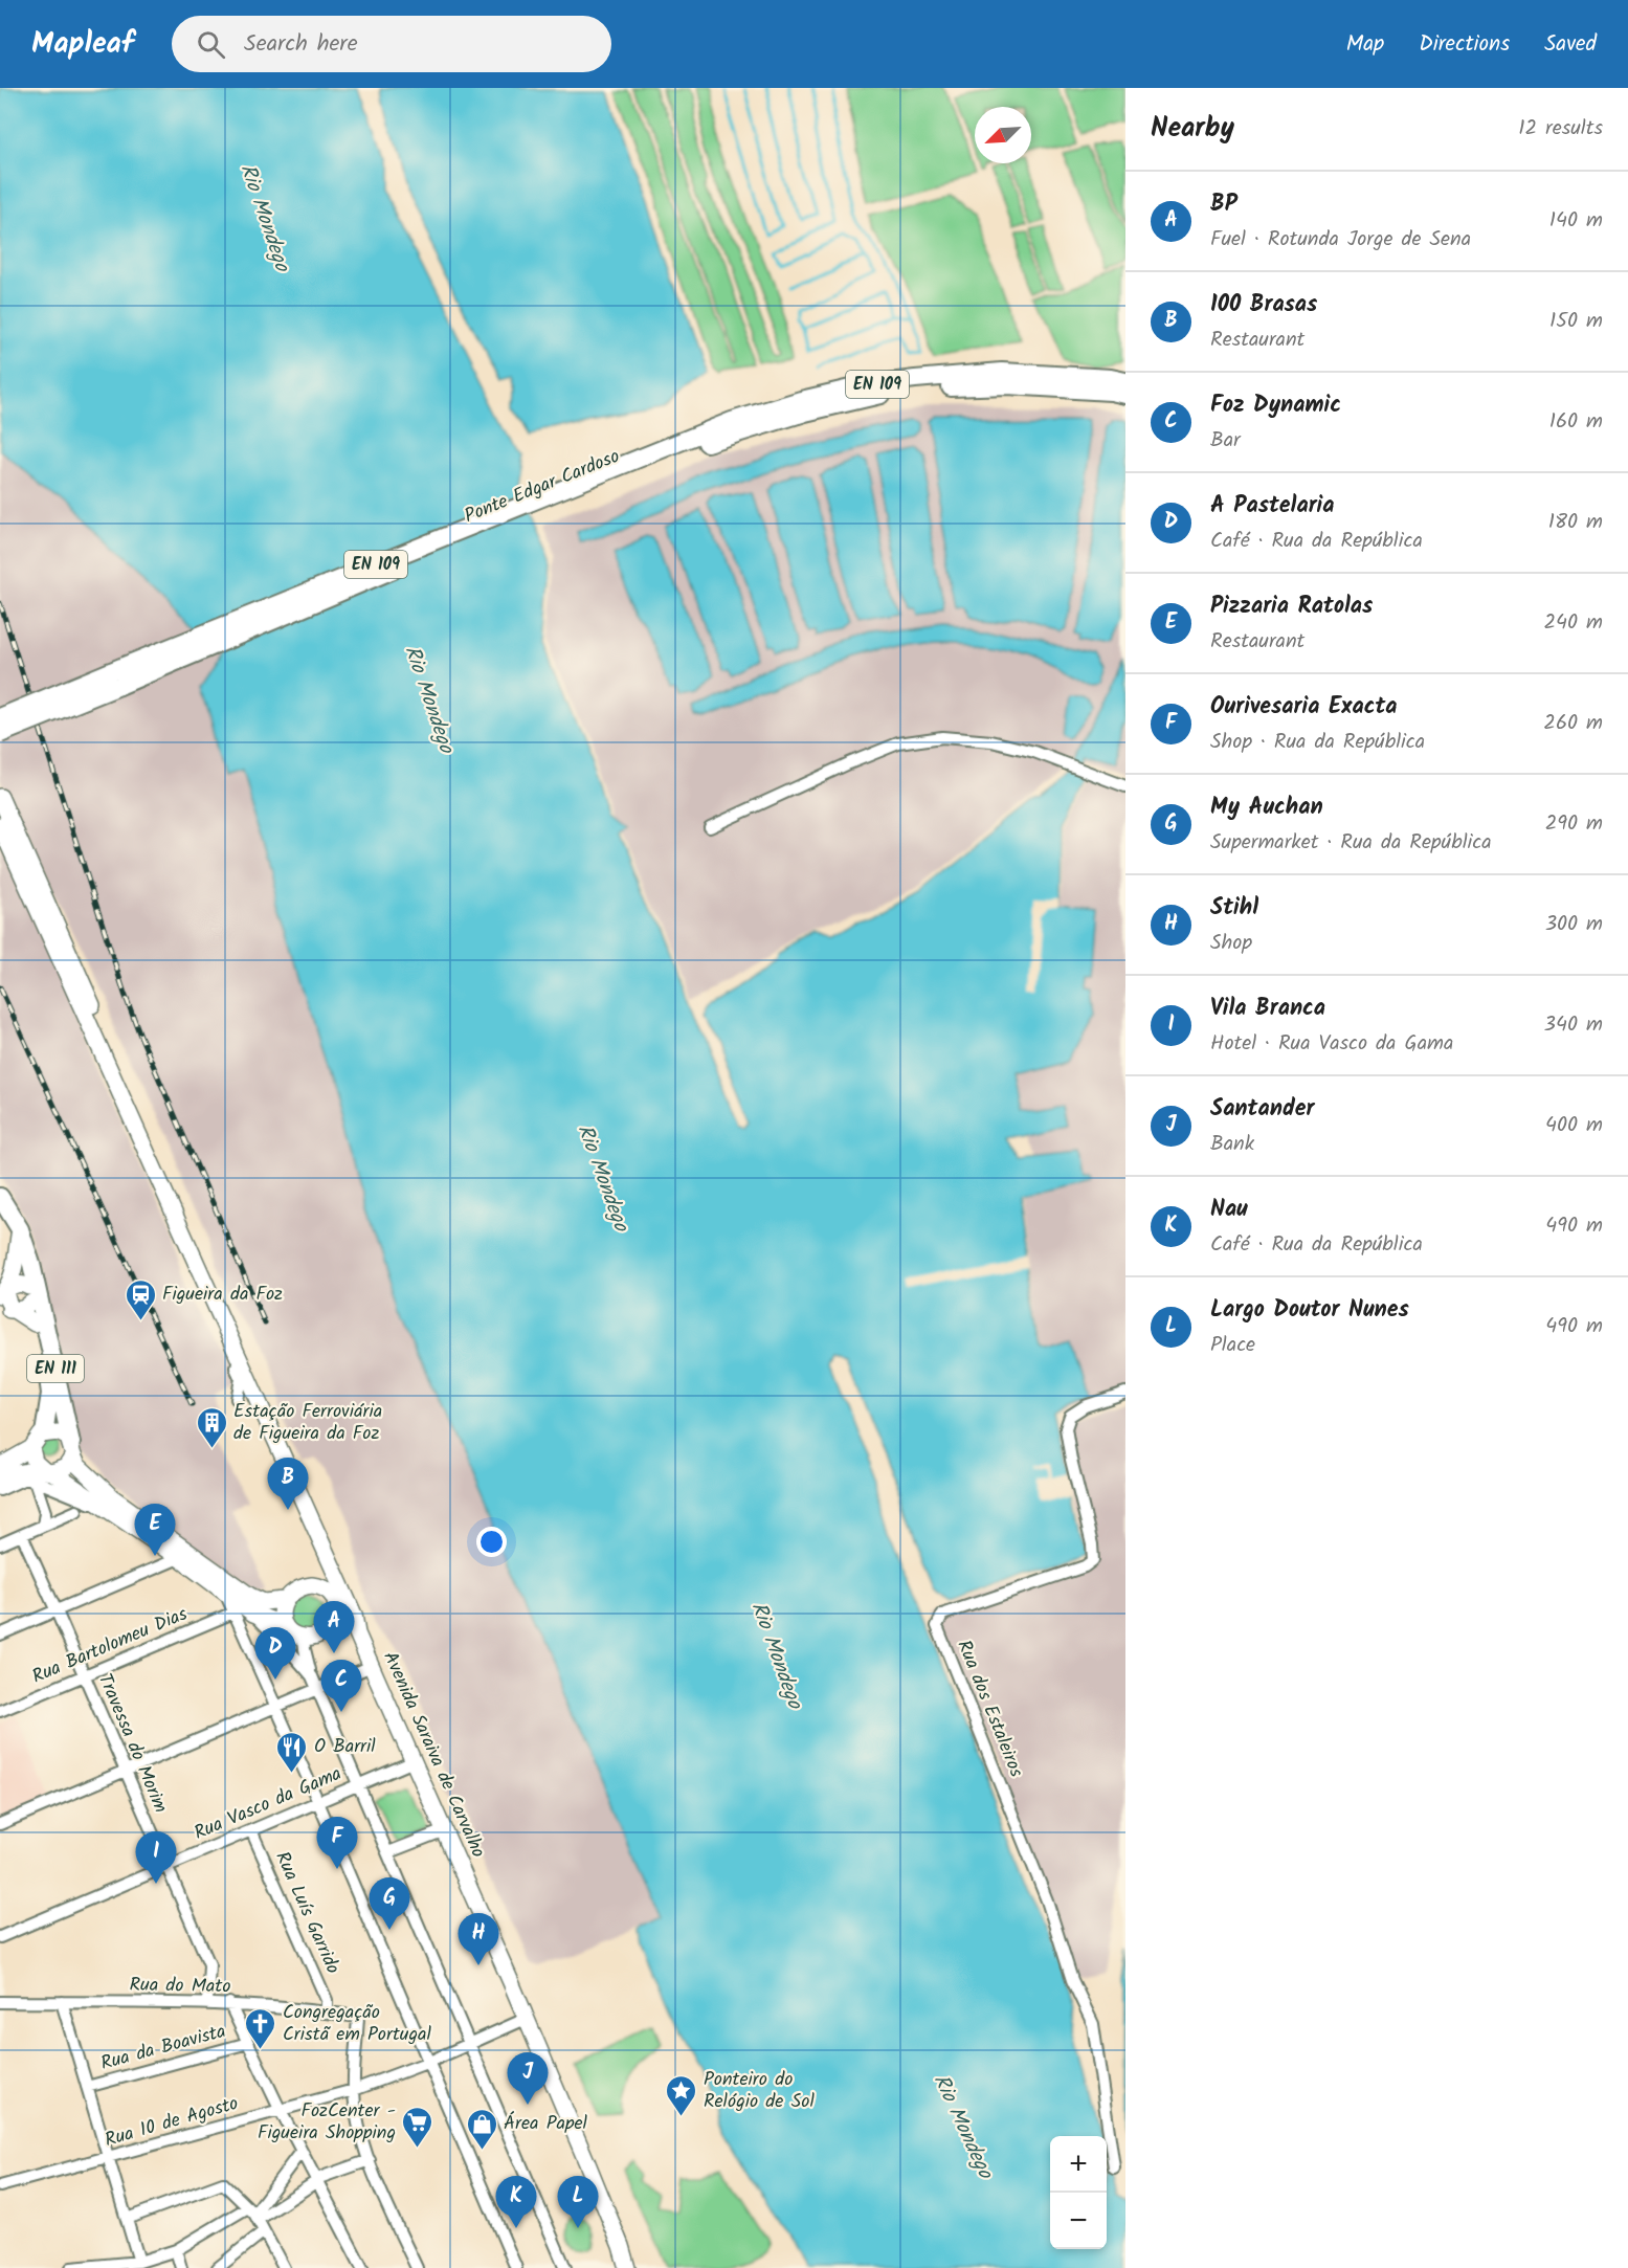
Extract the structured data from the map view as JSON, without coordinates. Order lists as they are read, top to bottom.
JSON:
{
  "streets": {
    "main road": [
      "EN 109",
      "Ponte Edgar Cardoso",
      "EN 111",
      "Avenida Saraiva de Carvalho"
    ],
    "street": [
      "Rua Bartolomeu Dias",
      "Rua dos Estaleiros",
      "Travessa do Morim",
      "Rua Vasco da Gama",
      "Rua Luís Garrido",
      "Rua do Mato",
      "Rua da Boavista",
      "Rua 10 de Agosto"
    ]
  },
  "crossings": [
    ["Rua Bartolomeu Dias", "Travessa do Morim"],
    ["Travessa do Morim", "Rua Vasco da Gama"],
    ["Travessa do Morim", "Rua do Mato"],
    ["Avenida Saraiva de Carvalho", "Rua Vasco da Gama"],
    ["Avenida Saraiva de Carvalho", "Rua 10 de Agosto"],
    ["Rua Vasco da Gama", "Rua Luís Garrido"],
    ["Rua Luís Garrido", "Rua do Mato"],
    ["Rua do Mato", "Rua 10 de Agosto"]
  ],
  "water": ["Rio Mondego"],
  "places": {
    "station": ["Figueira da Foz"],
    "building": ["Estação Ferroviária de Figueira da Foz"],
    "restaurant": ["O Barril"],
    "church": ["Congregação Cristã em Portugal"],
    "place": ["Ponteiro do Relógio de Sol"],
    "supermarket": ["FozCenter - Figueira Shopping"],
    "shop": ["Área Papel"]
  },
  "north": "bottom left",
  "page": {
    "header": "Mapleaf",
    "search": "Search here",
    "nav": ["Map", "Directions", "Saved"],
    "heading": ["Nearby", "12 results"],
    "list": [
      {
        "mark": "A",
        "name": "BP",
        "note": "Fuel · Rotunda Jorge de Sena",
        "value": "140 m"
      },
      {
        "mark": "B",
        "name": "100 Brasas",
        "note": "Restaurant",
        "value": "150 m"
      },
      {
        "mark": "C",
        "name": "Foz Dynamic",
        "note": "Bar",
        "value": "160 m"
      },
      {
        "mark": "D",
        "name": "A Pastelaria",
        "note": "Café · Rua da República",
        "value": "180 m"
      },
      {
        "mark": "E",
        "name": "Pizzaria Ratolas",
        "note": "Restaurant",
        "value": "240 m"
      },
      {
        "mark": "F",
        "name": "Ourivesaria Exacta",
        "note": "Shop · Rua da República",
        "value": "260 m"
      },
      {
        "mark": "G",
        "name": "My Auchan",
        "note": "Supermarket · Rua da República",
        "value": "290 m"
      },
      {
        "mark": "H",
        "name": "Stihl",
        "note": "Shop",
        "value": "300 m"
      },
      {
        "mark": "I",
        "name": "Vila Branca",
        "note": "Hotel · Rua Vasco da Gama",
        "value": "340 m"
      },
      {
        "mark": "J",
        "name": "Santander",
        "note": "Bank",
        "value": "400 m"
      },
      {
        "mark": "K",
        "name": "Nau",
        "note": "Café · Rua da República",
        "value": "490 m"
      },
      {
        "mark": "L",
        "name": "Largo Doutor Nunes",
        "note": "Place",
        "value": "490 m"
      }
    ],
    "pins": [
      "B",
      "E",
      "A",
      "D",
      "C",
      "F",
      "I",
      "G",
      "H",
      "J",
      "K",
      "L"
    ],
    "map_buttons": ["+", "−"]
  }
}
